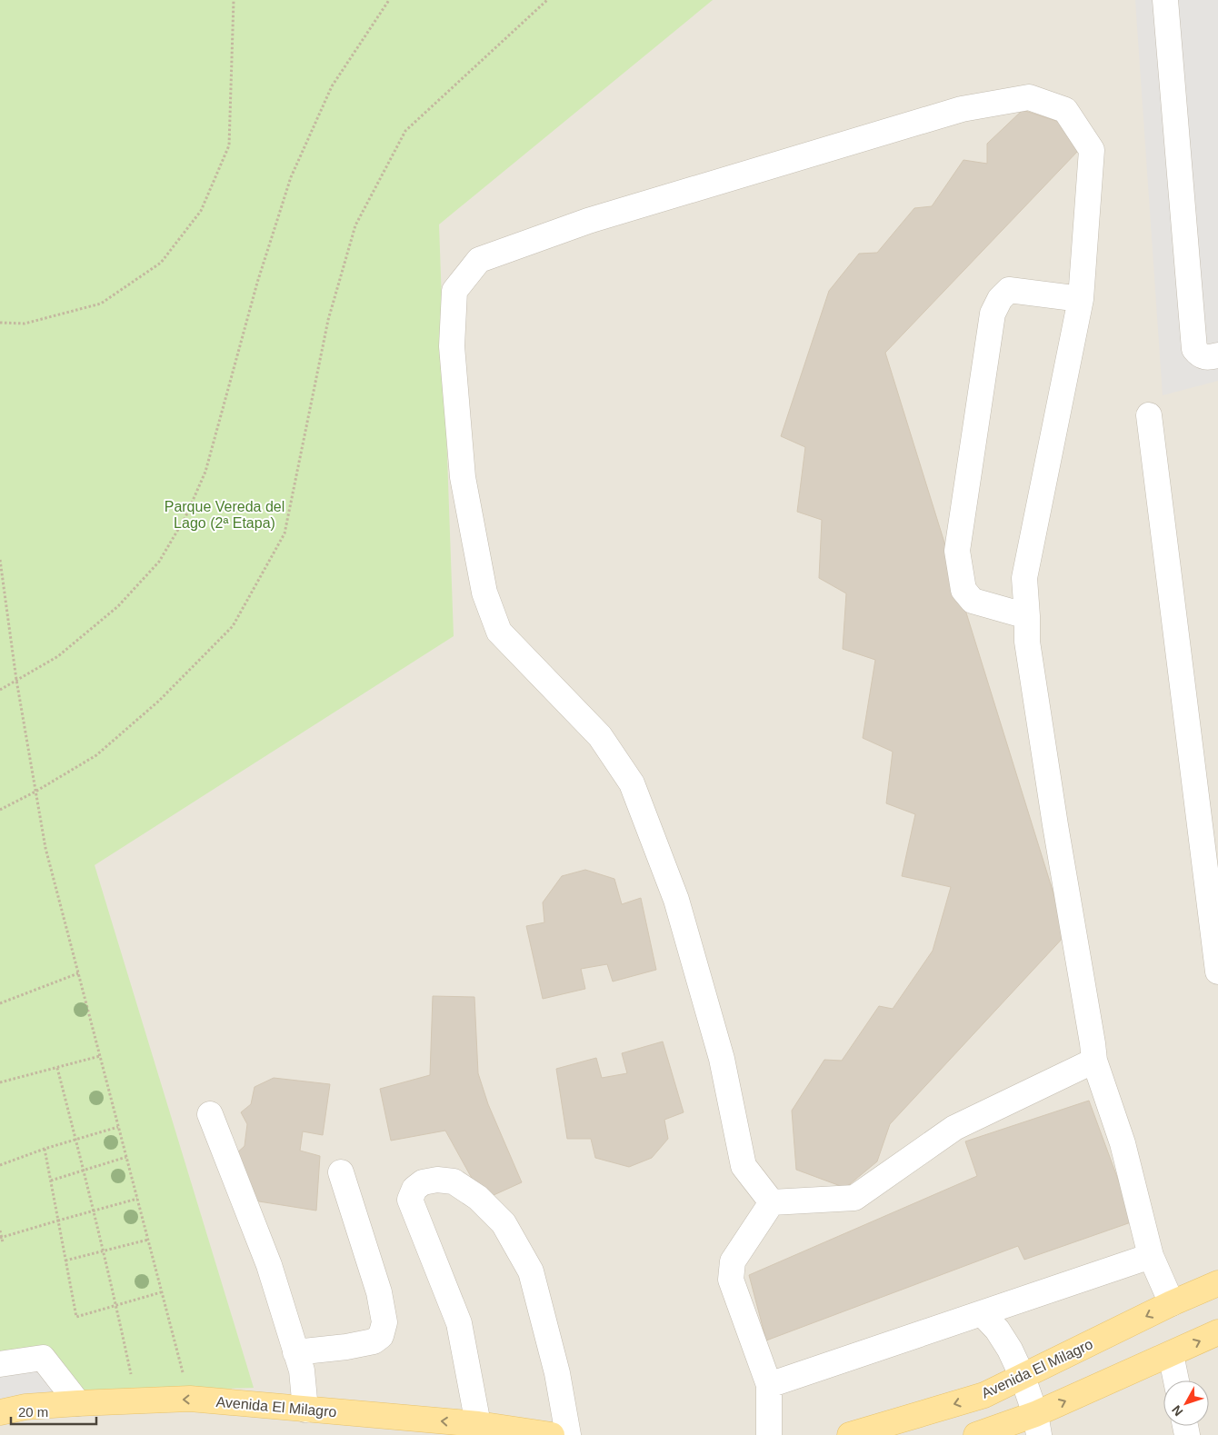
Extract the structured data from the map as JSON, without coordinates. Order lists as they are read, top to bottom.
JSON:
{
  "streets": {
    "main road": ["Avenida El Milagro"]
  },
  "parks": ["Parque Vereda del Lago (2ª Etapa)"],
  "scale_bar": "20 m",
  "north": "bottom left"
}
